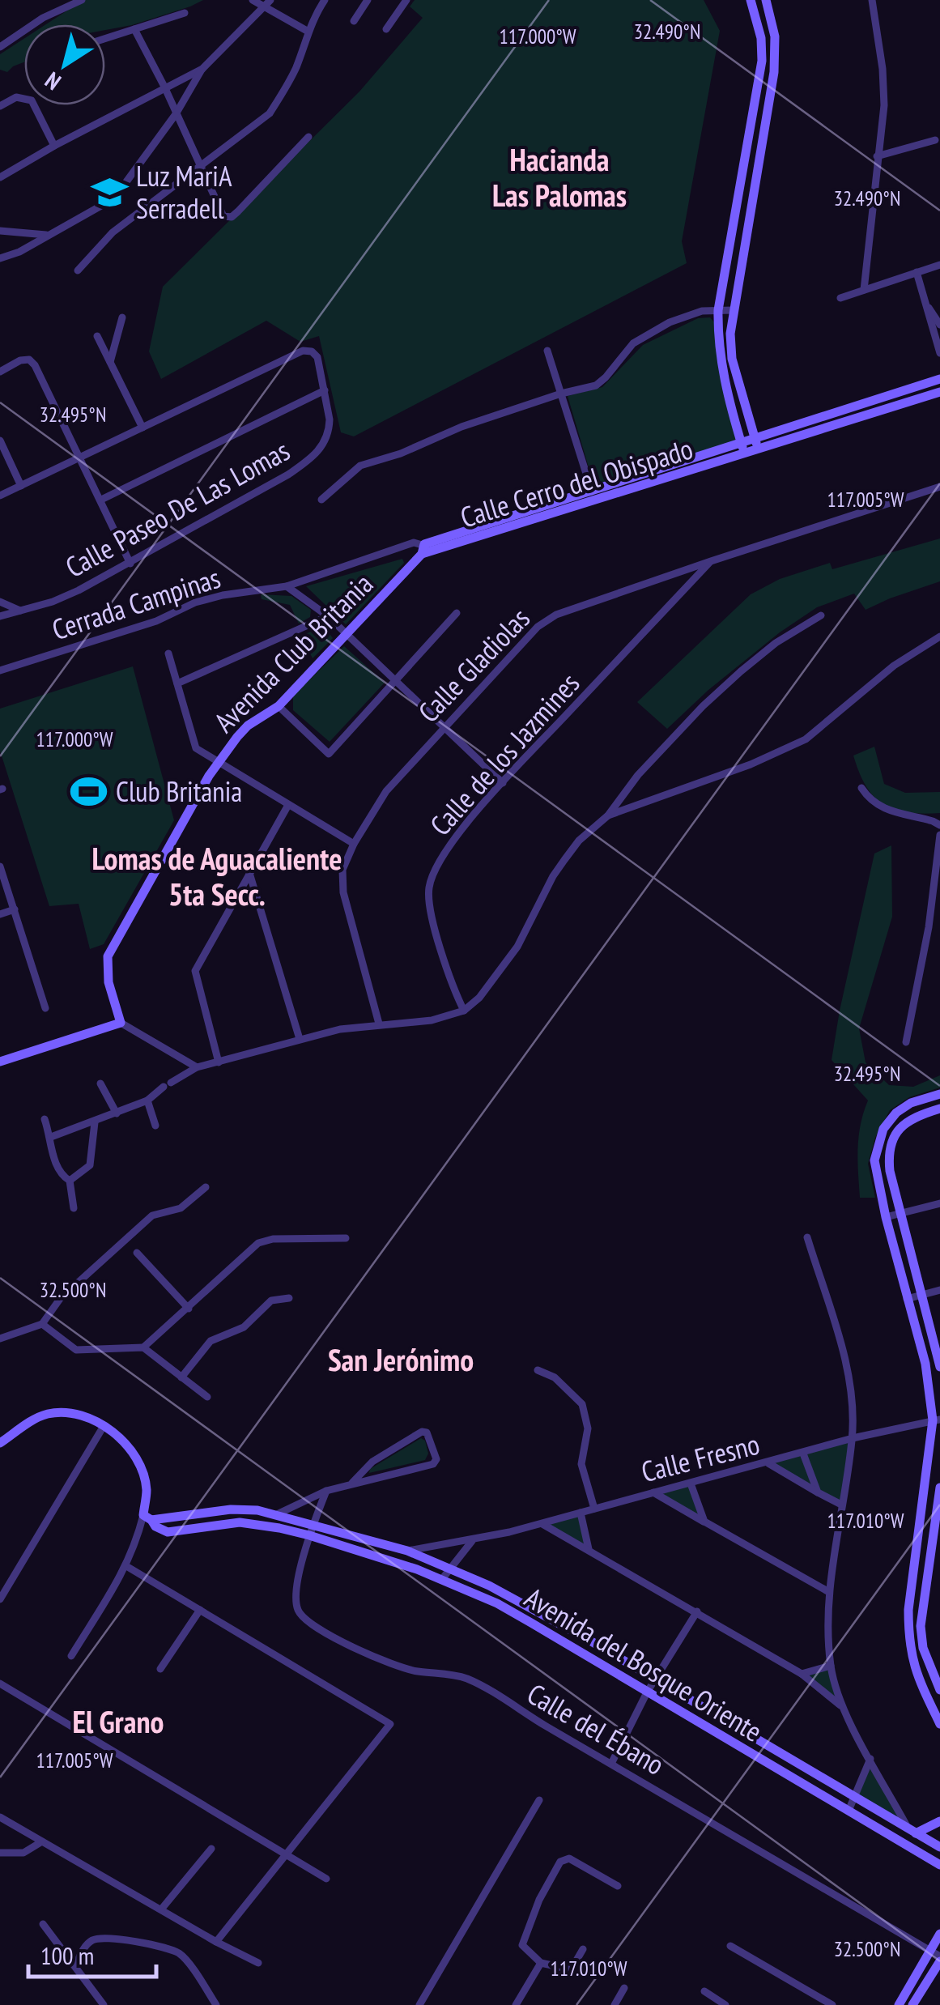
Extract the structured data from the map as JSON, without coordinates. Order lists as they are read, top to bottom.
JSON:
{
  "streets": {
    "street": [
      "Calle Cerro del Obispado",
      "Calle Paseo De Las Lomas",
      "Cerrada Campinas",
      "Avenida Club Britania",
      "Calle Gladiolas",
      "Calle de los Jazmines",
      "Calle Fresno",
      "Avenida del Bosque Oriente",
      "Calle del Ébano"
    ]
  },
  "crossings": [
    ["Calle Cerro del Obispado", "Cerrada Campinas"],
    ["Calle Cerro del Obispado", "Avenida Club Britania"],
    ["Calle Gladiolas", "Calle de los Jazmines"],
    ["Calle Fresno", "Avenida del Bosque Oriente"],
    ["Avenida del Bosque Oriente", "Calle del Ébano"]
  ],
  "districts": [
    "Hacianda Las Palomas",
    "Lomas de Aguacaliente 5ta Secc.",
    "San Jerónimo",
    "El Grano"
  ],
  "places": {
    "school or university": ["Luz MariA Serradell"],
    "sports": ["Club Britania"]
  },
  "scale_bar": "100 m",
  "north": "bottom left",
  "coordinates": [
    "32.490°N",
    "117.000°W",
    "32.495°N",
    "117.005°W",
    "32.500°N",
    "117.010°W"
  ]
}
